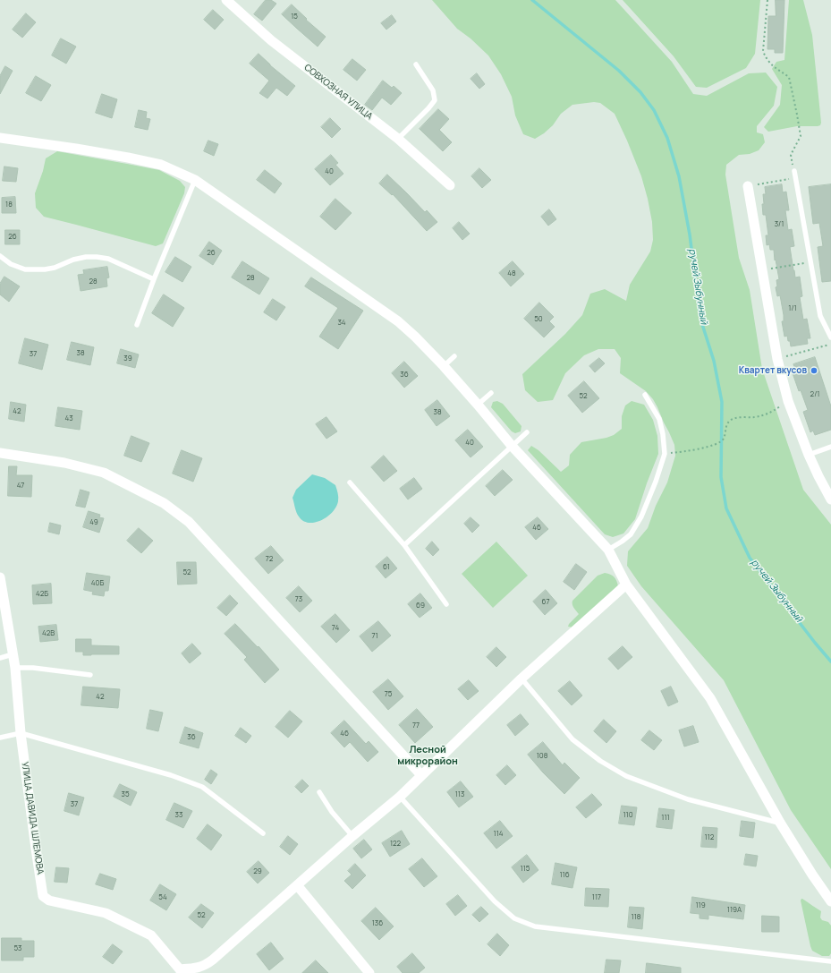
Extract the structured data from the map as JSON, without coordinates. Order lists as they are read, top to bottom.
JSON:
{
  "streets": {
    "street": ["СОВХОЗНАЯ УЛИЦА", "УЛИЦА ДАВИДА ШЛЕМОВА"]
  },
  "districts": ["Лесной микрорайон"],
  "water": ["ручей Зыбунный"],
  "places": ["Квартет вкусов"],
  "house_numbers": [
    "15",
    "40",
    "18",
    "3/1",
    "26",
    "26",
    "48",
    "28",
    "28",
    "1/1",
    "50",
    "34",
    "38",
    "37",
    "39",
    "36",
    "2/1",
    "52",
    "42",
    "38",
    "43",
    "40",
    "47",
    "49",
    "46",
    "72",
    "61",
    "52",
    "40Б",
    "42Б",
    "73",
    "67",
    "69",
    "74",
    "42В",
    "71",
    "75",
    "42",
    "77",
    "46",
    "36",
    "108",
    "35",
    "113",
    "37",
    "33",
    "110",
    "111",
    "114",
    "112",
    "122",
    "115",
    "29",
    "116",
    "54",
    "117",
    "119",
    "119А",
    "52",
    "118",
    "136",
    "53"
  ]
}
